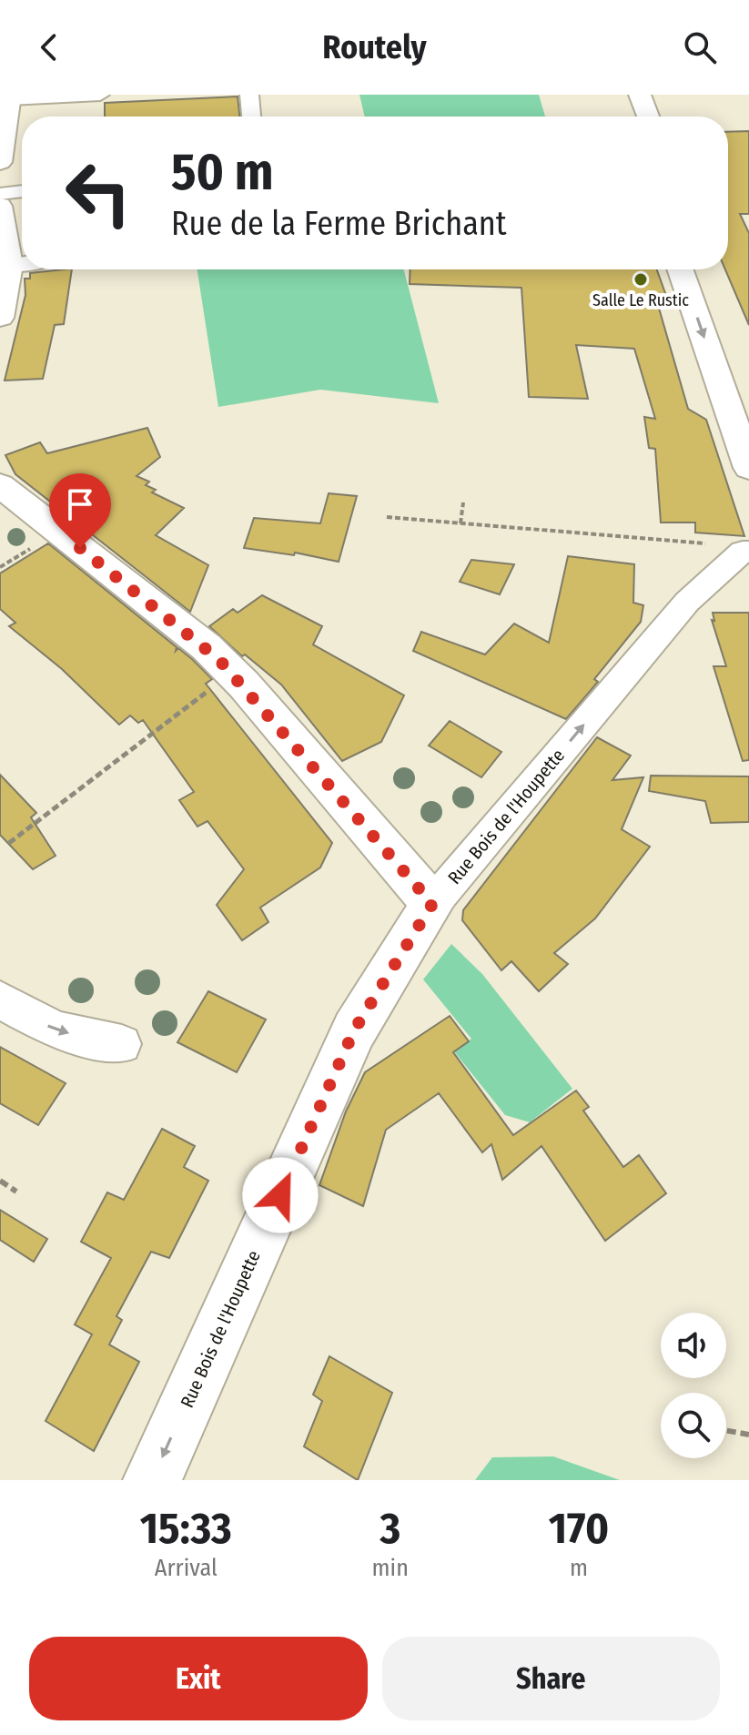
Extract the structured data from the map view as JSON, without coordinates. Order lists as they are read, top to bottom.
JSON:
{
  "streets": {
    "street": ["Rue Bois de l'Houpette"]
  },
  "places": ["Salle Le Rustic"],
  "page": {
    "header": "Routely",
    "turn": ["50 m", "Rue de la Ferme Brichant"],
    "eta": [
      "15:33",
      "Arrival",
      "3",
      "min",
      "170",
      "m"
    ],
    "buttons": ["Exit", "Share"]
  }
}
